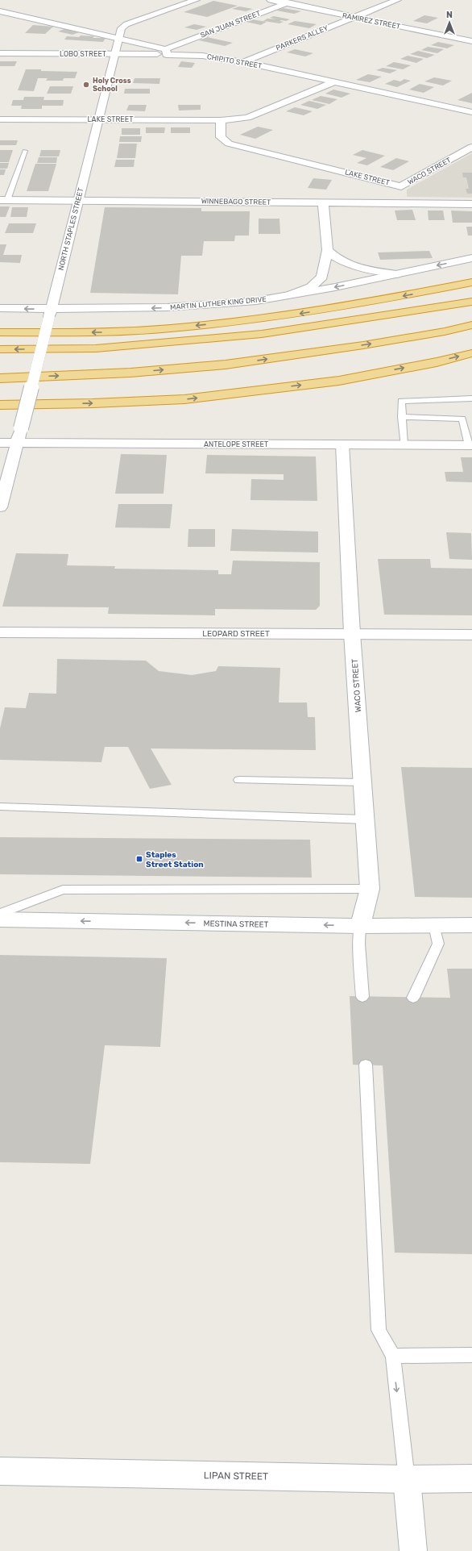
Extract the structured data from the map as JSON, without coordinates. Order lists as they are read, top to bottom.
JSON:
{
  "streets": {
    "street": [
      "RAMIREZ STREET",
      "SAN JUAN STREET",
      "PARKERS ALLEY",
      "LOBO STREET",
      "CHIPITO STREET",
      "LAKE STREET",
      "WACO STREET",
      "WINNEBAGO STREET",
      "NORTH STAPLES STREET",
      "MARTIN LUTHER KING DRIVE",
      "ANTELOPE STREET",
      "LEOPARD STREET",
      "MESTINA STREET",
      "LIPAN STREET"
    ]
  },
  "crossings": [
    ["RAMIREZ STREET", "SAN JUAN STREET"],
    ["RAMIREZ STREET", "PARKERS ALLEY"],
    ["SAN JUAN STREET", "LOBO STREET"],
    ["SAN JUAN STREET", "CHIPITO STREET"],
    ["PARKERS ALLEY", "CHIPITO STREET"],
    ["LOBO STREET", "CHIPITO STREET"],
    ["LOBO STREET", "NORTH STAPLES STREET"],
    ["CHIPITO STREET", "LAKE STREET"],
    ["CHIPITO STREET", "NORTH STAPLES STREET"],
    ["LAKE STREET", "WACO STREET"],
    ["LAKE STREET", "NORTH STAPLES STREET"],
    ["WACO STREET", "WINNEBAGO STREET"],
    ["WACO STREET", "ANTELOPE STREET"],
    ["WACO STREET", "LEOPARD STREET"],
    ["WACO STREET", "MESTINA STREET"],
    ["WINNEBAGO STREET", "NORTH STAPLES STREET"],
    ["NORTH STAPLES STREET", "MARTIN LUTHER KING DRIVE"],
    ["NORTH STAPLES STREET", "ANTELOPE STREET"]
  ],
  "one_way": ["MARTIN LUTHER KING DRIVE", "MESTINA STREET"],
  "places": {
    "other": ["Holy Cross School"],
    "transit": ["Staples Street Station"]
  },
  "north": "top"
}
